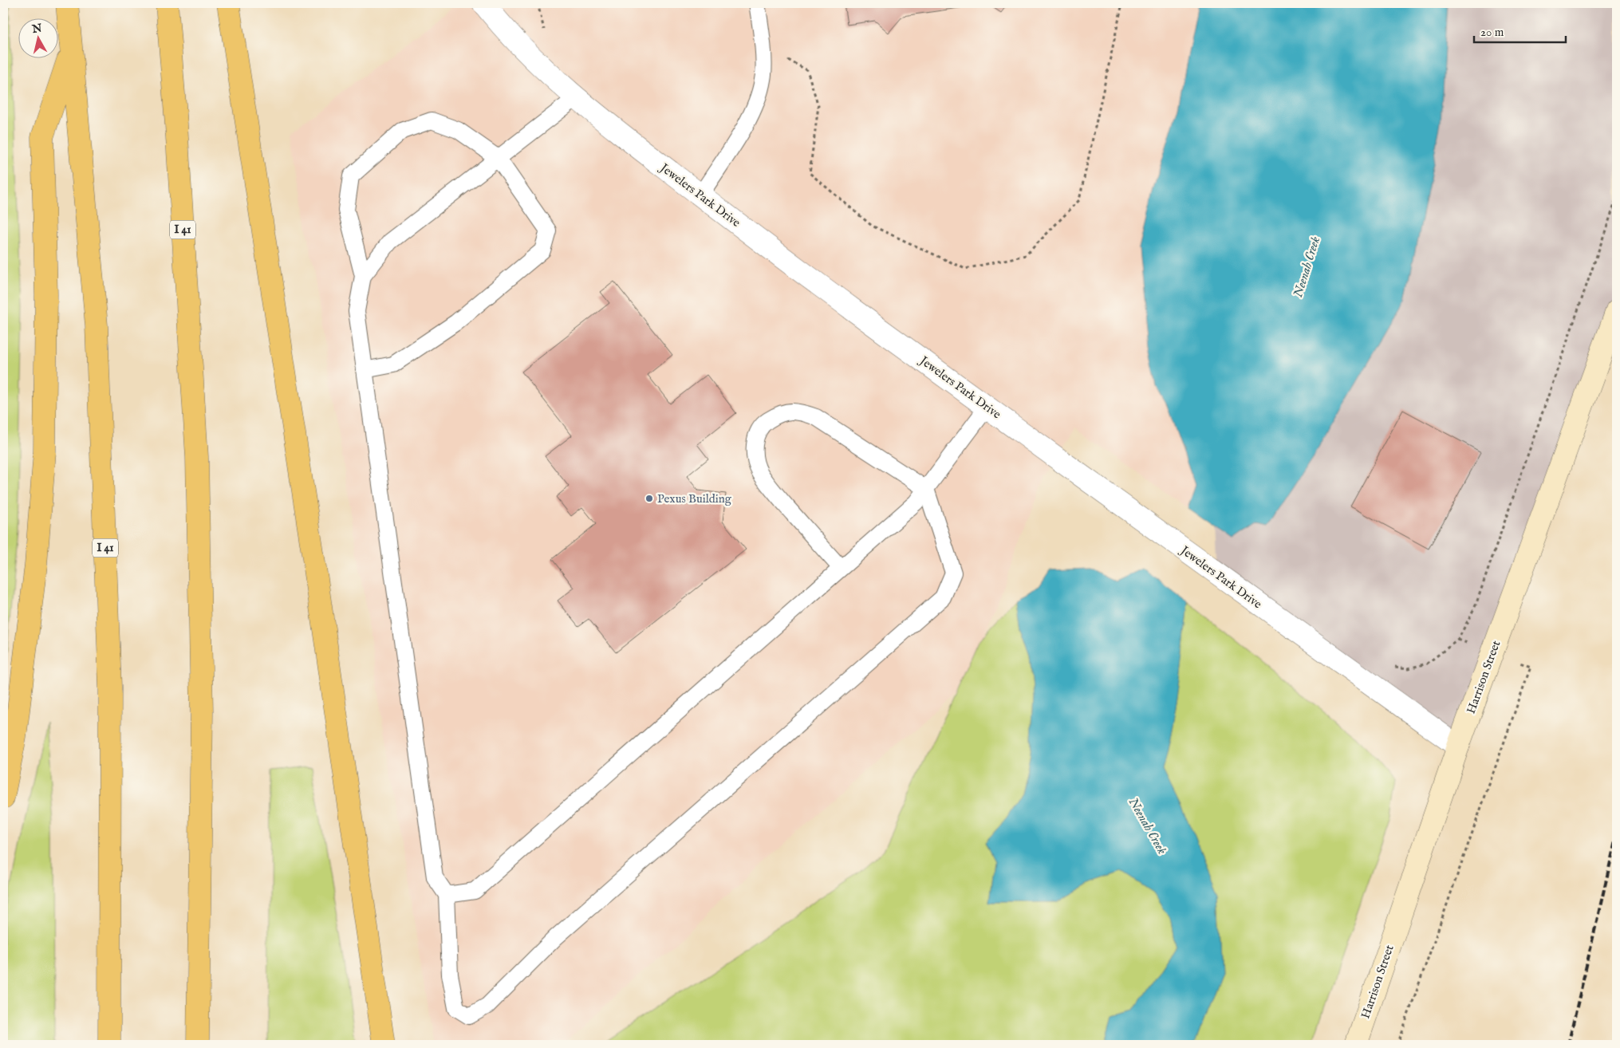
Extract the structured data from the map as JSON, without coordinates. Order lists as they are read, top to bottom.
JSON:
{
  "streets": {
    "highway": ["I 41"],
    "main road": ["Harrison Street"],
    "street": ["Jewelers Park Drive"]
  },
  "crossings": [
    ["Jewelers Park Drive", "Harrison Street"]
  ],
  "water": ["Neenah Creek"],
  "places": ["Pexus Building"],
  "scale_bar": "20 m",
  "north": "top"
}
